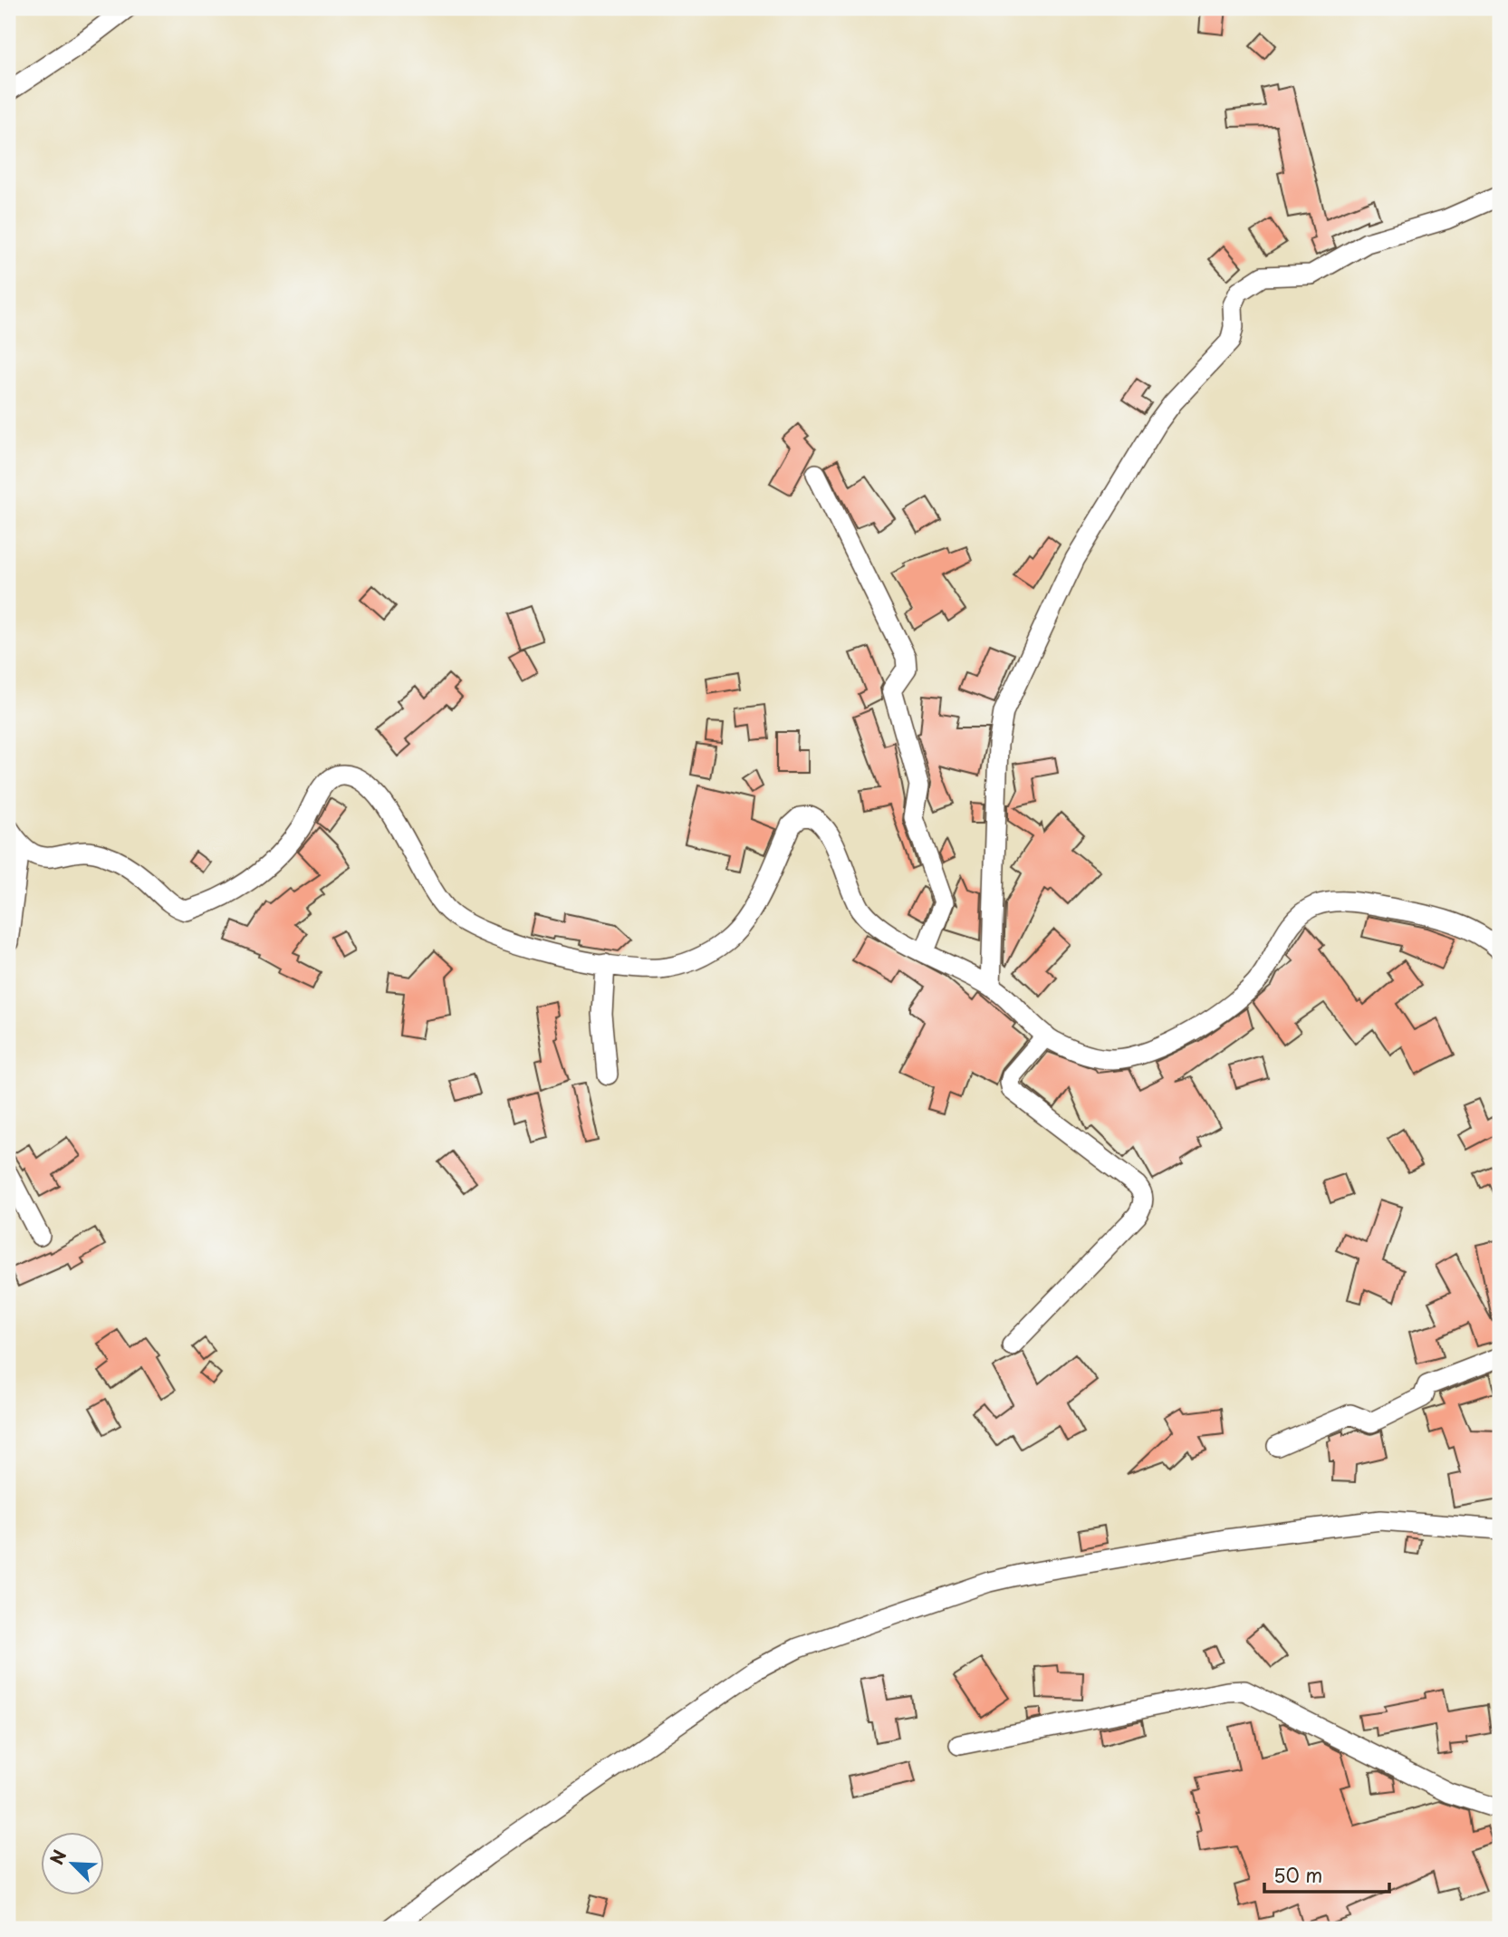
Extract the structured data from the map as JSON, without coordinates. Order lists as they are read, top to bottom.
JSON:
{
  "scale_bar": "50 m",
  "north": "top left"
}
